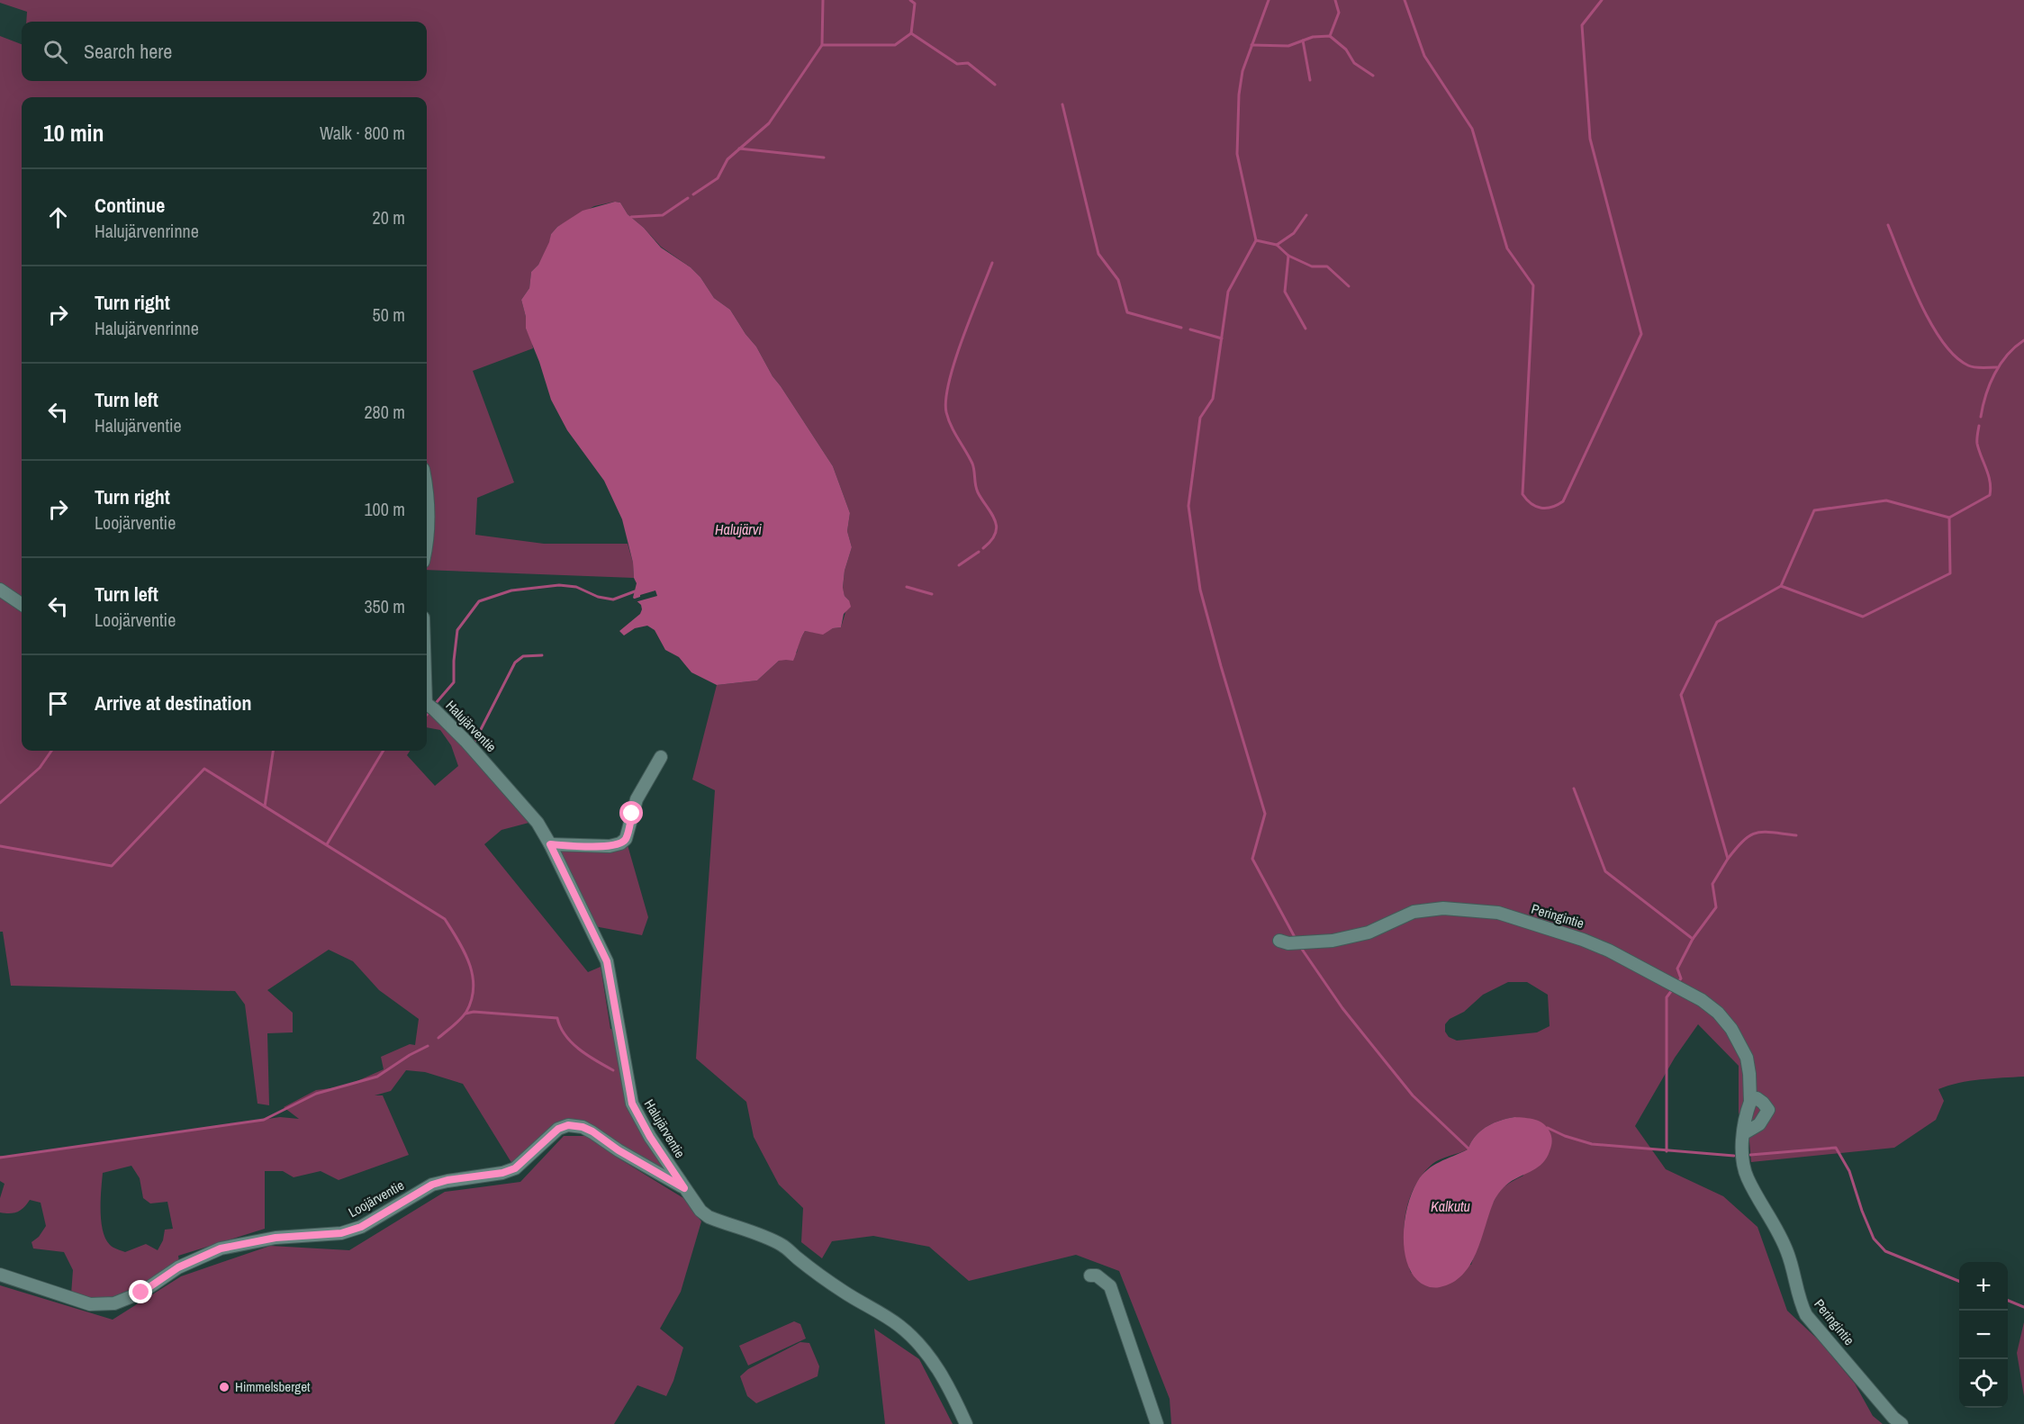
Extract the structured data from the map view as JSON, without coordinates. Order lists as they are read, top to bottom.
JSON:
{
  "streets": {
    "street": ["Halujärventie", "Peringintie", "Loojärventie"]
  },
  "crossings": [
    ["Halujärventie", "Loojärventie"]
  ],
  "water": ["Halujärvi", "Kalkutu"],
  "places": ["Himmelsberget"],
  "page": {
    "search": "Search here",
    "heading": ["10 min", "Walk · 800 m"],
    "list": [
      ["Continue", "Halujärvenrinne", "20 m"],
      ["Turn right", "Halujärvenrinne", "50 m"],
      ["Turn left", "Halujärventie", "280 m"],
      ["Turn right", "Loojärventie", "100 m"],
      ["Turn left", "Loojärventie", "350 m"],
      "Arrive at destination"
    ],
    "map_buttons": ["+", "−"]
  }
}
